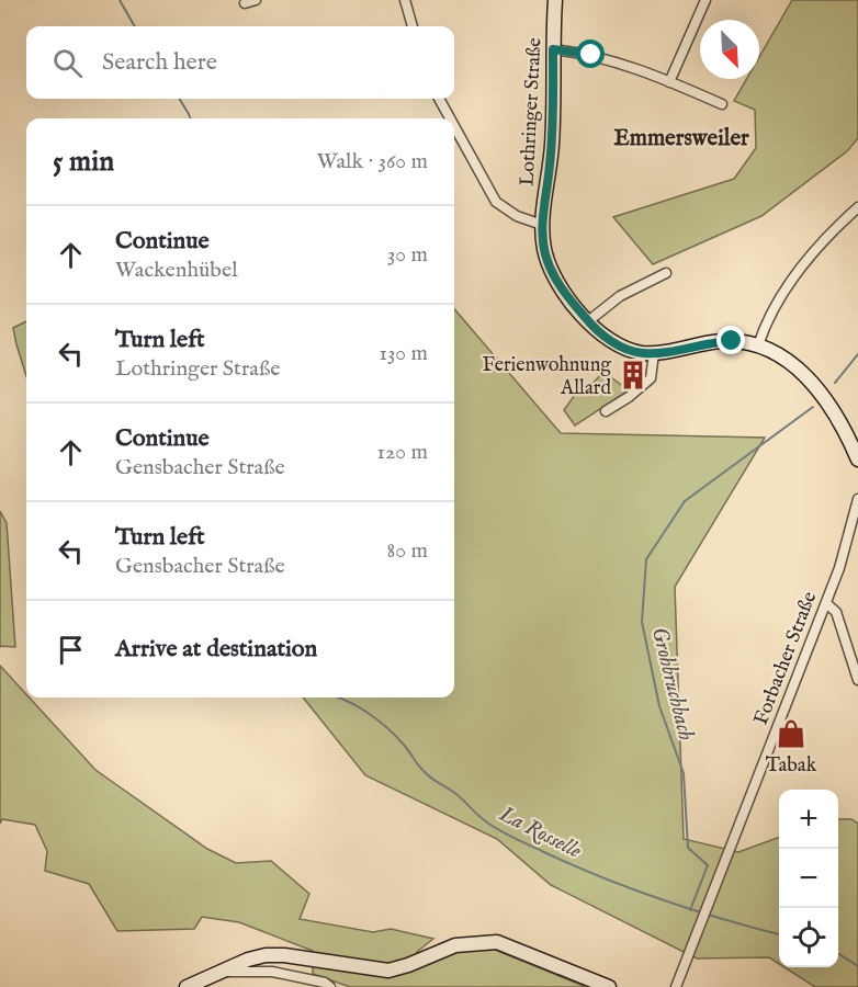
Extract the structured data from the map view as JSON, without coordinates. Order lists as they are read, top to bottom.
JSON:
{
  "streets": {
    "main road": ["Lothringer Straße"],
    "street": ["Forbacher Straße"]
  },
  "districts": ["Emmersweiler"],
  "water": ["Grohbruchbach", "La Rosselle"],
  "places": {
    "building": ["Ferienwohnung Allard"],
    "shop": ["Tabak"]
  },
  "north": "bottom right",
  "page": {
    "search": "Search here",
    "heading": ["5 min", "Walk · 360 m"],
    "list": [
      ["Continue", "Wackenhübel", "30 m"],
      ["Turn left", "Lothringer Straße", "130 m"],
      ["Continue", "Gensbacher Straße", "120 m"],
      ["Turn left", "Gensbacher Straße", "80 m"],
      "Arrive at destination"
    ],
    "map_buttons": ["+", "−"]
  }
}
